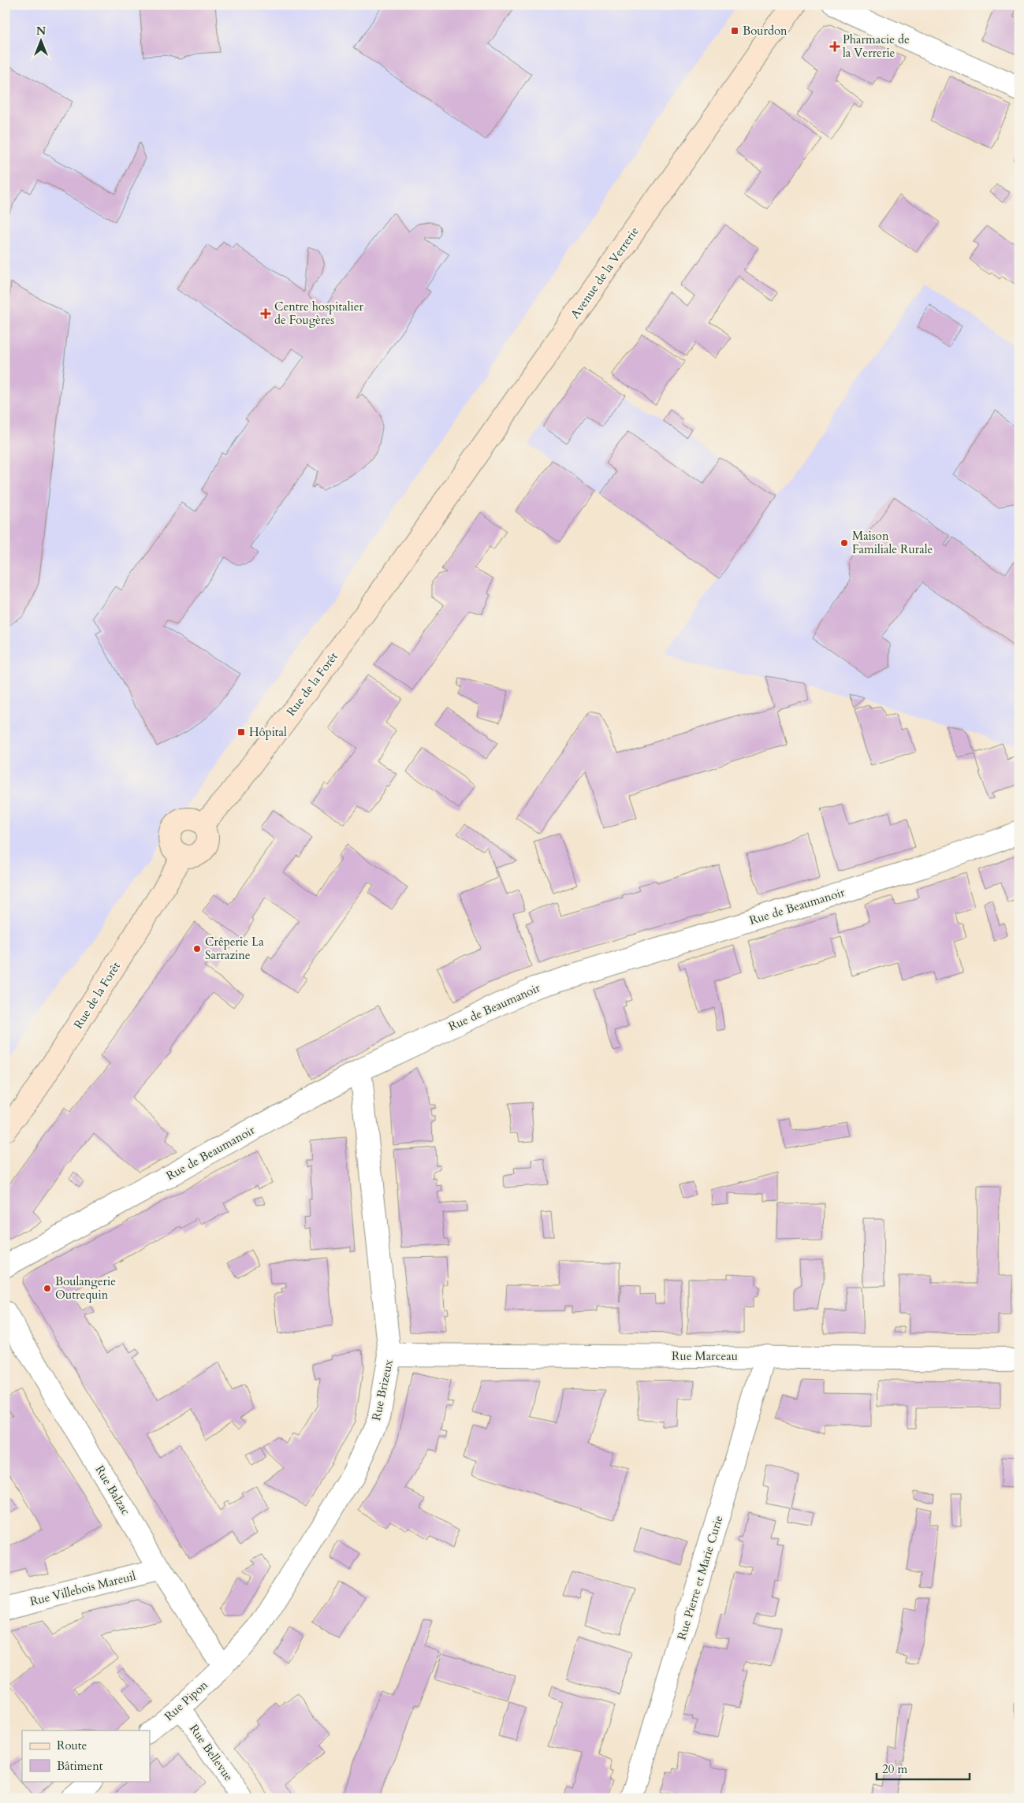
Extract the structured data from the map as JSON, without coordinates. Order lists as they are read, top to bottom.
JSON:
{
  "streets": {
    "main road": ["Avenue de la Verrerie", "Rue de la Forêt"],
    "street": [
      "Rue de Beaumanoir",
      "Rue Marceau",
      "Rue Brizeux",
      "Rue Balzac",
      "Rue Pierre et Marie Curie",
      "Rue Villebois Mareuil",
      "Rue Pipon",
      "Rue Bellevue"
    ]
  },
  "crossings": [
    ["Avenue de la Verrerie", "Rue de la Forêt"],
    ["Rue de Beaumanoir", "Rue Brizeux"],
    ["Rue Marceau", "Rue Brizeux"],
    ["Rue Marceau", "Rue Pierre et Marie Curie"],
    ["Rue Brizeux", "Rue Balzac"],
    ["Rue Brizeux", "Rue Pipon"],
    ["Rue Balzac", "Rue Villebois Mareuil"],
    ["Rue Balzac", "Rue Pipon"],
    ["Rue Pipon", "Rue Bellevue"]
  ],
  "places": {
    "transit": ["Bourdon", "Hôpital"],
    "health": ["Pharmacie de la Verrerie", "Centre hospitalier de Fougères"],
    "other": ["Maison Familiale Rurale", "Crêperie La Sarrazine", "Boulangerie Outrequin"]
  },
  "legend": ["Route", "Bâtiment"],
  "scale_bar": "20 m",
  "north": "top"
}
